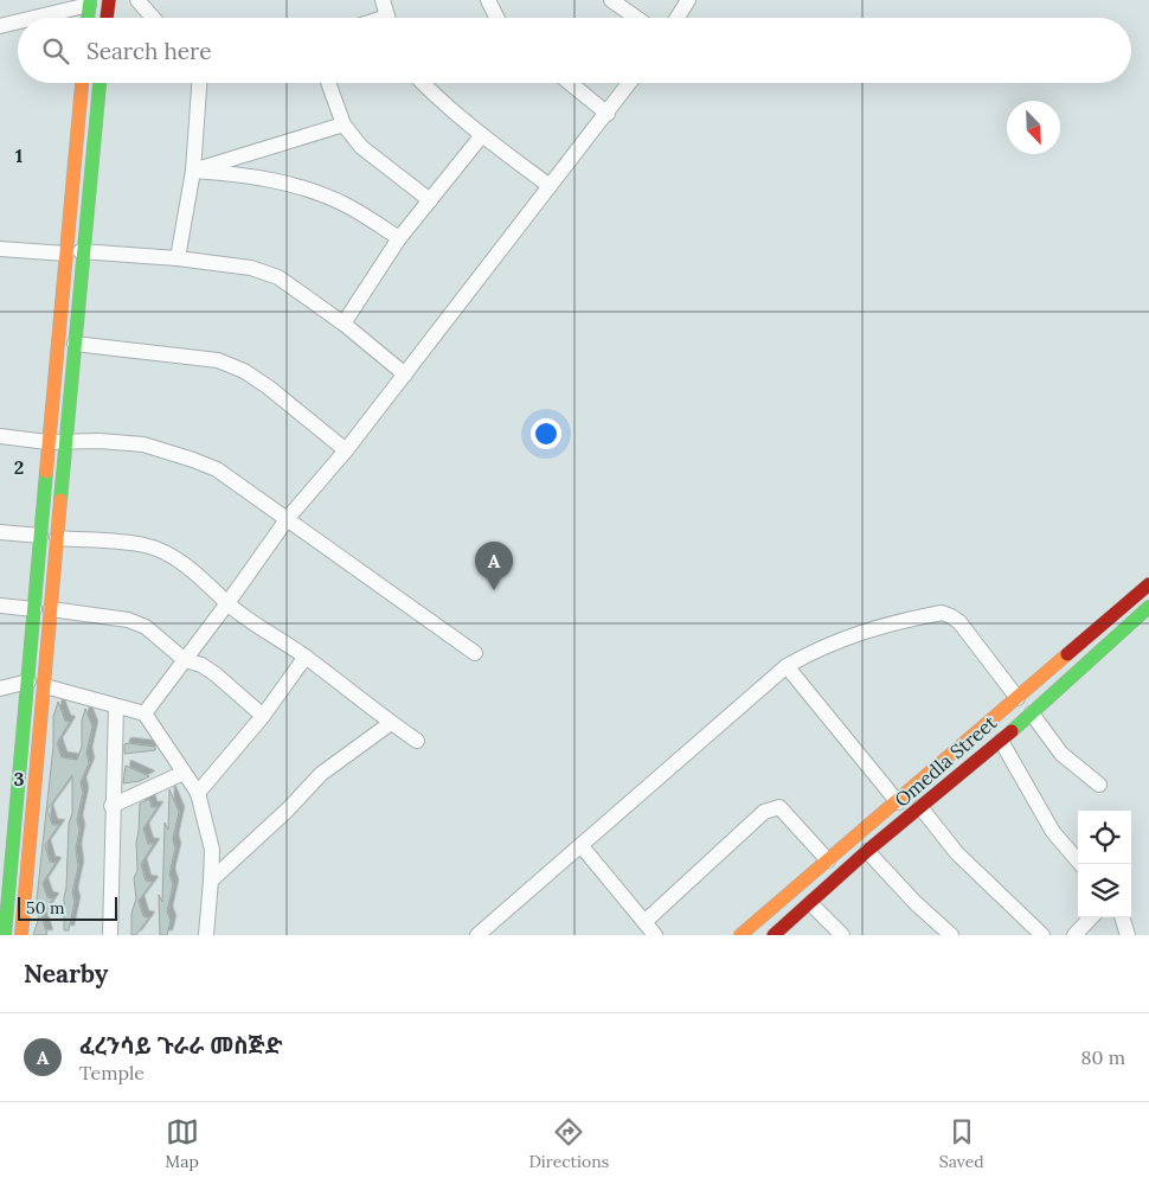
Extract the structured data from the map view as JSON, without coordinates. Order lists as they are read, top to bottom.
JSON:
{
  "streets": {
    "street": ["Omedla Street"]
  },
  "scale_bar": "50 m",
  "north": "bottom right",
  "page": {
    "search": "Search here",
    "pins": "A",
    "scale": "50 m",
    "heading": "Nearby",
    "list": [
      {
        "mark": "A",
        "name": "ፈረንሳይ ጉራራ መስጅድ",
        "note": "Temple",
        "value": "80 m"
      }
    ],
    "nav": ["Map", "Directions", "Saved"]
  },
  "grid": {
    "rows": ["1", "2", "3"]
  }
}
